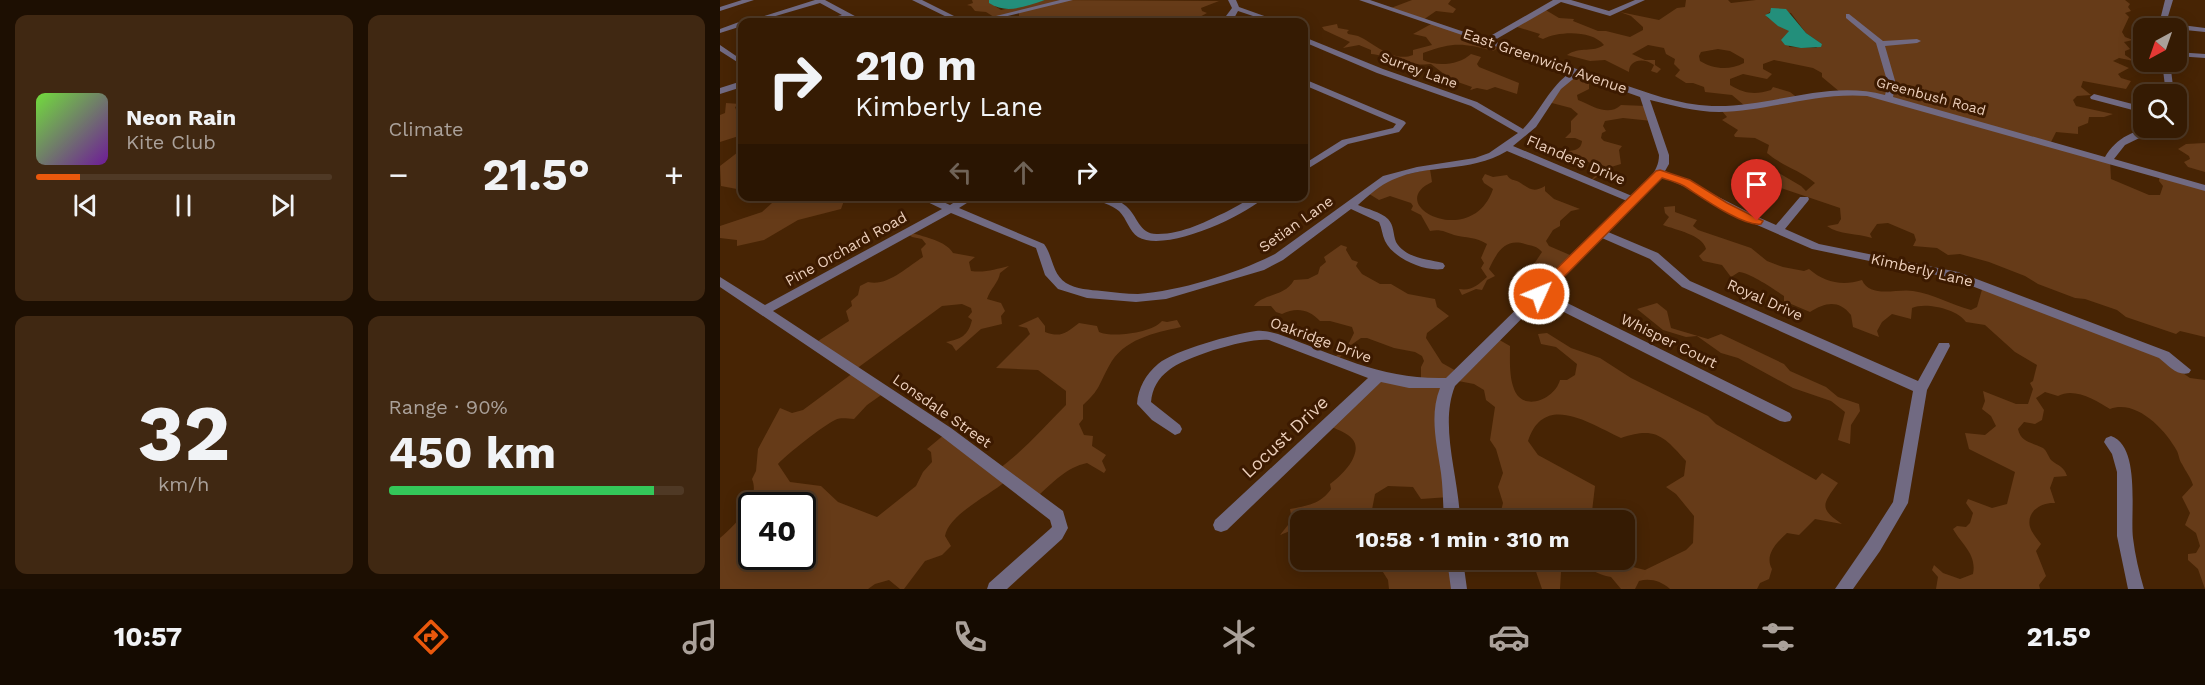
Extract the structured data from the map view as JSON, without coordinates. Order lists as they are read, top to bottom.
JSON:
{
  "streets": {
    "street": [
      "East Greenwich Avenue",
      "Surrey Lane",
      "Greenbush Road",
      "Flanders Drive",
      "Setian Lane",
      "Pine Orchard Road",
      "Kimberly Lane",
      "Royal Drive",
      "Oakridge Drive",
      "Whisper Court",
      "Lonsdale Street",
      "Locust Drive"
    ]
  },
  "crossings": [
    ["East Greenwich Avenue", "Greenbush Road"],
    ["East Greenwich Avenue", "Setian Lane"],
    ["East Greenwich Avenue", "Kimberly Lane"],
    ["Surrey Lane", "Setian Lane"],
    ["Flanders Drive", "Setian Lane"],
    ["Setian Lane", "Pine Orchard Road"],
    ["Pine Orchard Road", "Lonsdale Street"],
    ["Oakridge Drive", "Locust Drive"]
  ],
  "north": "bottom left",
  "page": {
    "tile": [
      "Climate",
      ["32", "km/h"],
      ["Range · 90%", "450 km"]
    ],
    "turn": ["210 m", "Kimberly Lane"],
    "song": ["Neon Rain", "Kite Club"],
    "heat": ["−", "21.5°", "+"],
    "limit": "40",
    "trip": "10:58 · 1 min · 310 m",
    "tabs": ["10:57", "21.5°"]
  }
}
